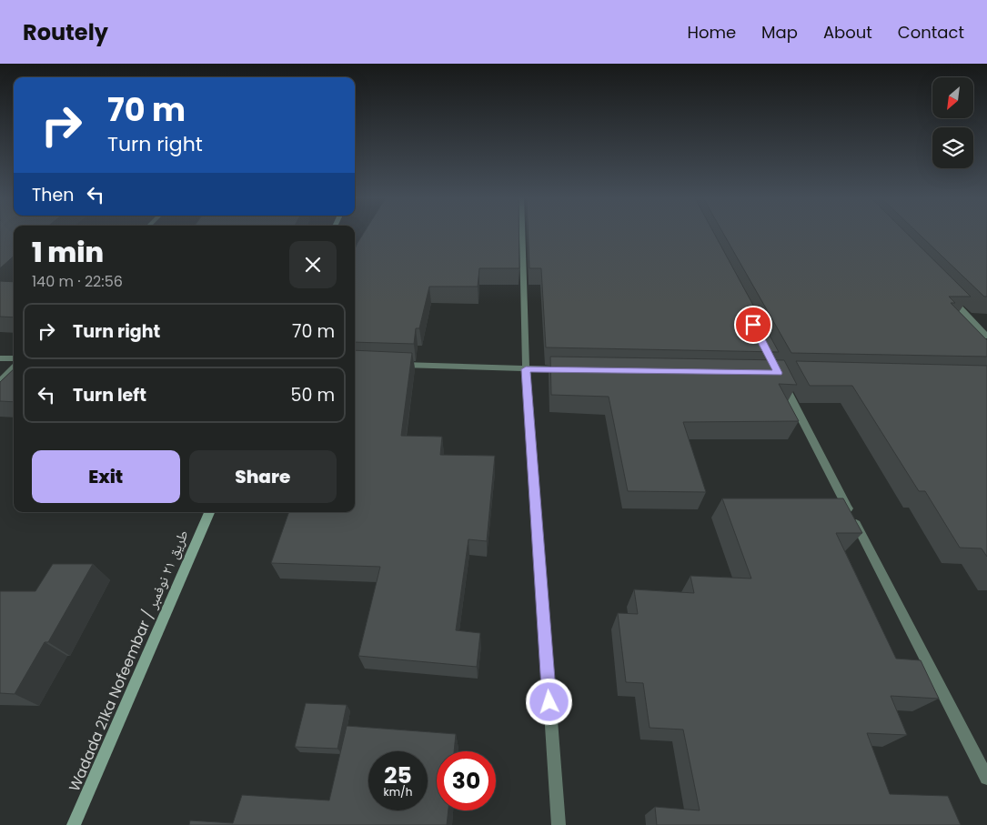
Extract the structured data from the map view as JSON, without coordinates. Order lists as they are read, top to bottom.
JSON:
{
  "streets": {
    "street": ["Wadada 21ka Nofeembar / طريق ٢١ نوفمبر"]
  },
  "north": "bottom left",
  "page": {
    "header": "Routely",
    "nav": [
      "Home",
      "Map",
      "About",
      "Contact"
    ],
    "turn": ["70 m", "Turn right"],
    "then": "Then",
    "heading": ["1 min", "140 m · 22:56"],
    "list": [
      {
        "name": "Turn right",
        "value": "70 m"
      },
      {
        "name": "Turn left",
        "value": "50 m"
      }
    ],
    "buttons": ["Exit", "Share"],
    "speed": "25 km/h",
    "limit": "30"
  }
}
